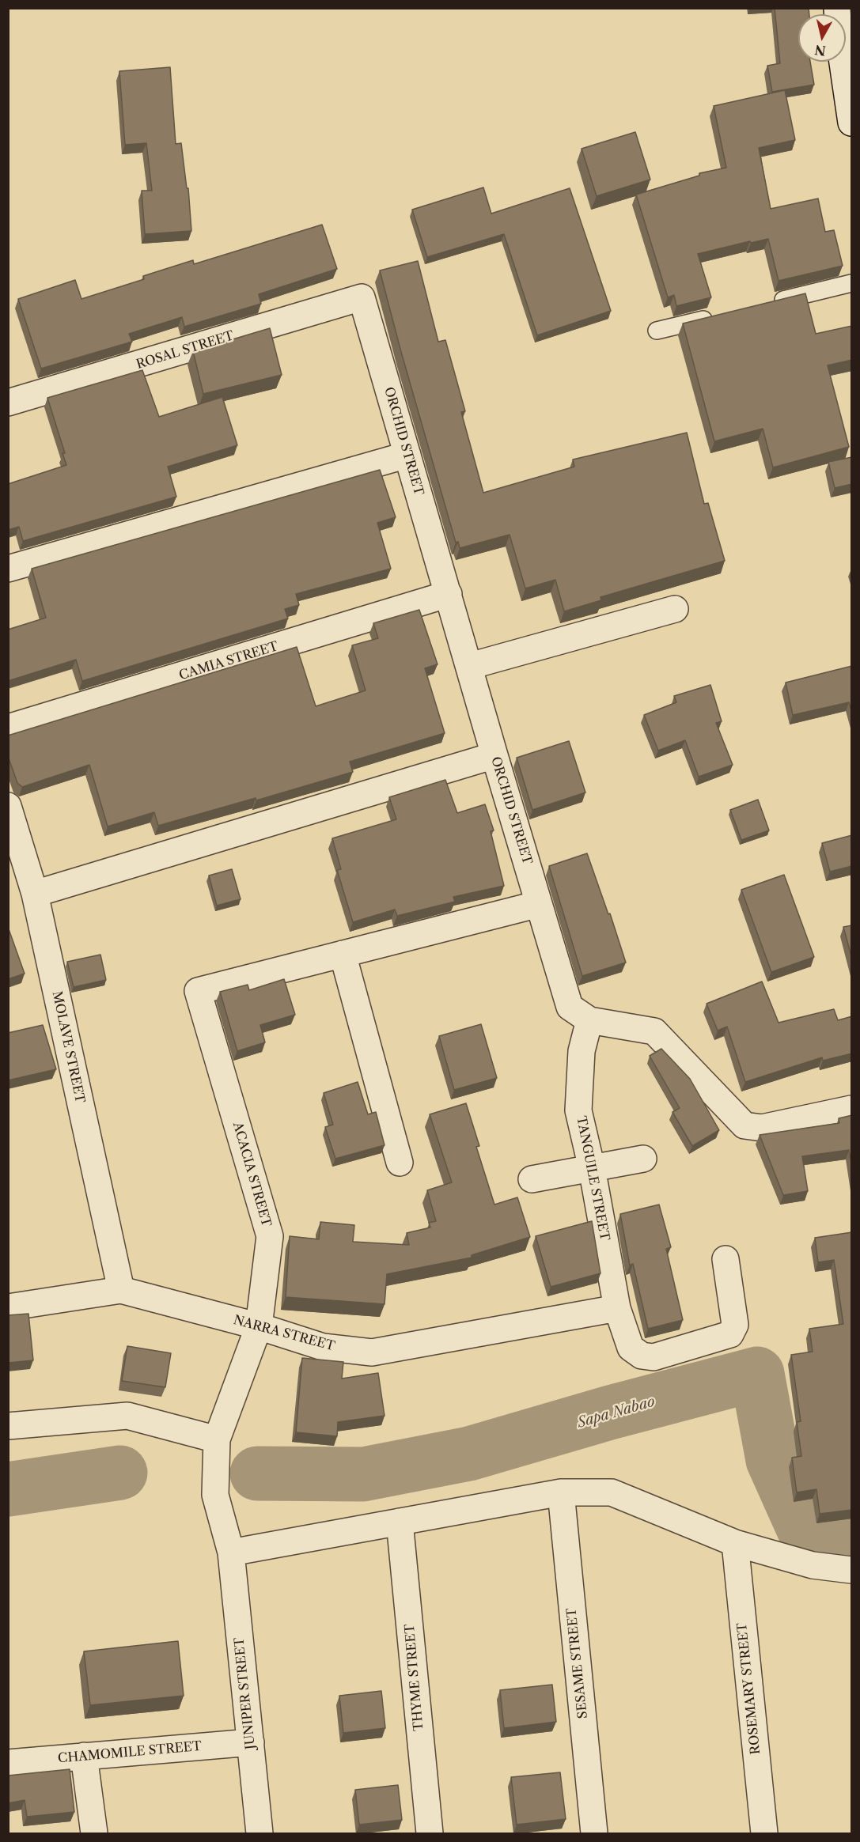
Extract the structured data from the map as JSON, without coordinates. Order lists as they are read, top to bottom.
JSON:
{
  "streets": {
    "street": [
      "ROSAL STREET",
      "ORCHID STREET",
      "CAMIA STREET",
      "MOLAVE STREET",
      "ACACIA STREET",
      "TANGUILE STREET",
      "NARRA STREET",
      "SESAME STREET",
      "THYME STREET",
      "ROSEMARY STREET",
      "JUNIPER STREET",
      "CHAMOMILE STREET"
    ]
  },
  "crossings": [
    ["ROSAL STREET", "ORCHID STREET"],
    ["ORCHID STREET", "CAMIA STREET"],
    ["ORCHID STREET", "TANGUILE STREET"],
    ["MOLAVE STREET", "NARRA STREET"],
    ["ACACIA STREET", "NARRA STREET"],
    ["ACACIA STREET", "JUNIPER STREET"],
    ["TANGUILE STREET", "NARRA STREET"],
    ["JUNIPER STREET", "CHAMOMILE STREET"]
  ],
  "water": ["Sapa Nabao"],
  "north": "bottom"
}
